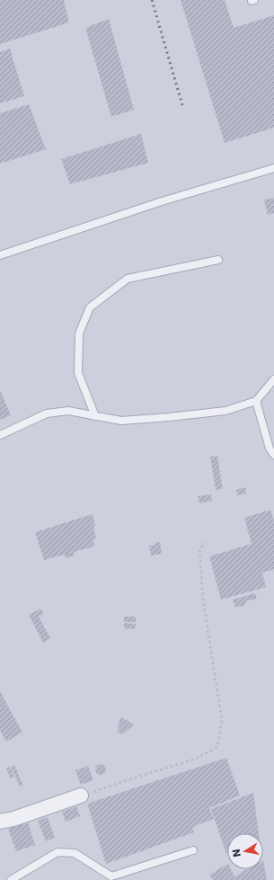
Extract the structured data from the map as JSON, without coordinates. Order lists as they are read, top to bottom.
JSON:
{
  "north": "left"
}
